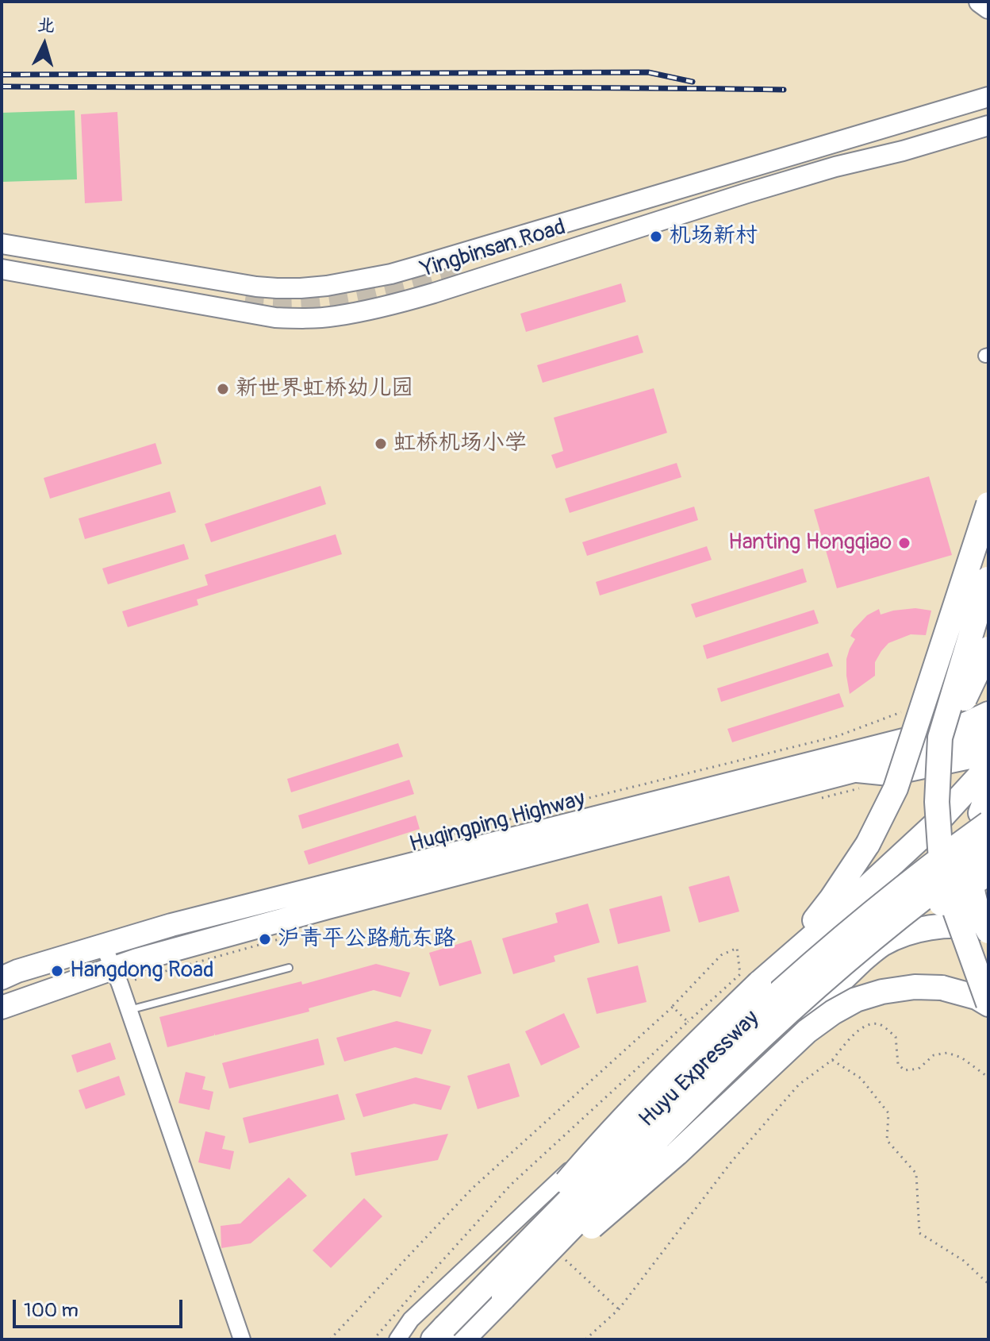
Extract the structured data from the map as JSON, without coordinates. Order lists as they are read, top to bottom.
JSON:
{
  "streets": {
    "highway": ["Huqingping Highway", "Huyu Expressway"],
    "main road": ["Yingbinsan Road"]
  },
  "places": [
    "机场新村",
    "新世界虹桥幼儿园",
    "虹桥机场小学",
    "Hanting Hongqiao",
    "沪青平公路航东路",
    "Hangdong Road"
  ],
  "scale_bar": "100 m",
  "north": "top"
}
